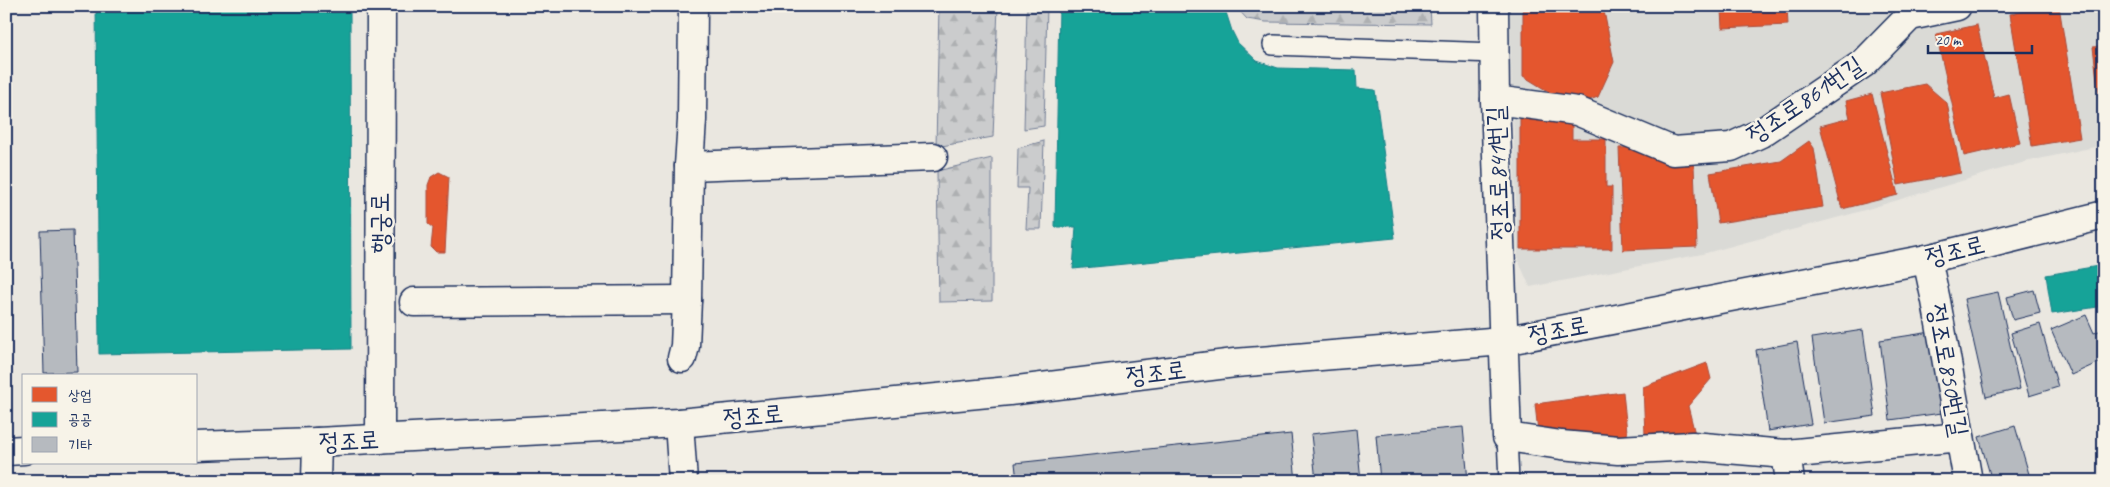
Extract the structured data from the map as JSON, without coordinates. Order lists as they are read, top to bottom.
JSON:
{
  "streets": {
    "street": [
      "정조로861번길",
      "정조로841번길",
      "행궁로",
      "정조로",
      "정조로850번길"
    ]
  },
  "crossings": [
    ["정조로861번길", "정조로841번길"],
    ["정조로841번길", "정조로"],
    ["행궁로", "정조로"],
    ["정조로", "정조로850번길"]
  ],
  "legend": ["상업", "공공", "기타"],
  "scale_bar": "20 m"
}
